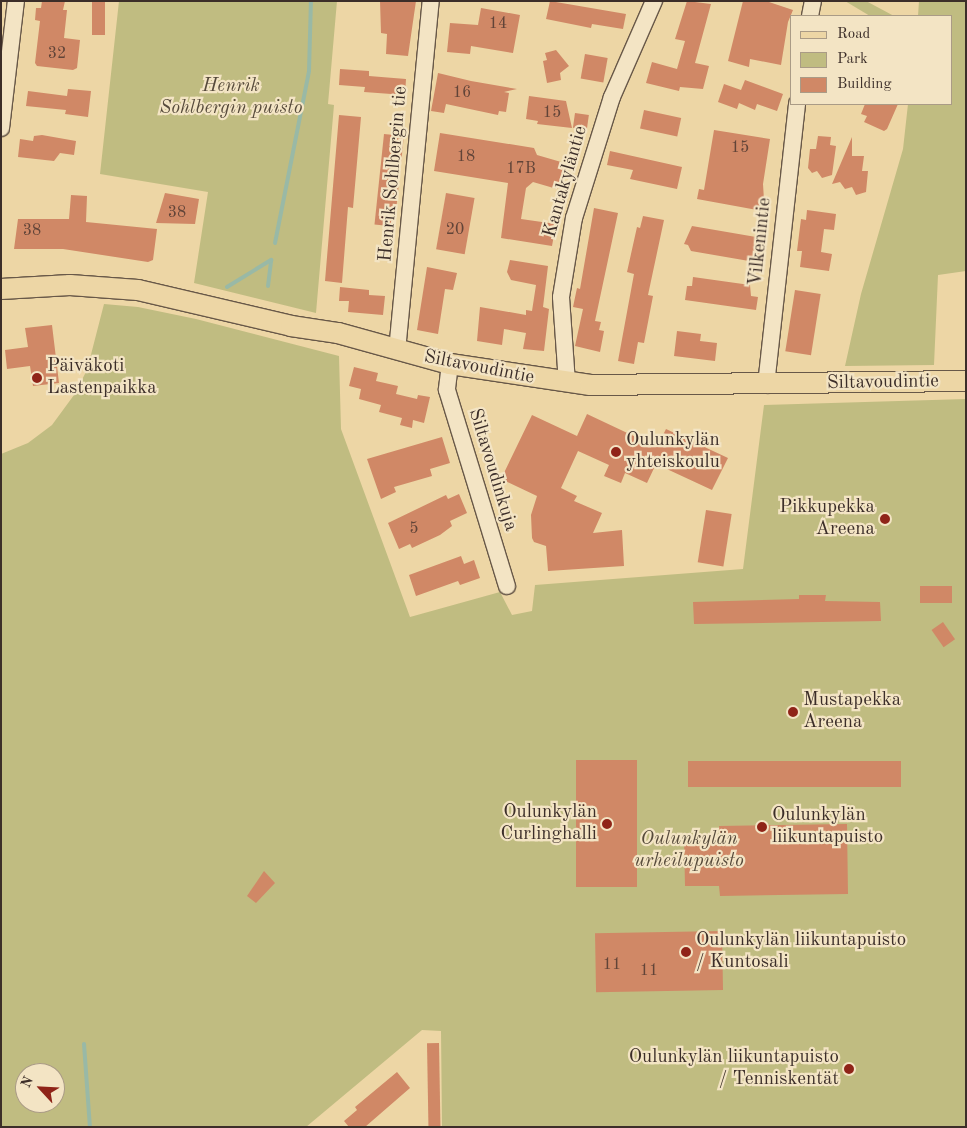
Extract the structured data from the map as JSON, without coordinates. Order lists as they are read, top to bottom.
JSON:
{
  "streets": {
    "main road": ["Siltavoudintie"],
    "street": [
      "Henrik Sohlbergin tie",
      "Kantakyläntie",
      "Vilkenintie",
      "Siltavoudinkuja"
    ]
  },
  "crossings": [
    ["Henrik Sohlbergin tie", "Siltavoudintie"],
    ["Kantakyläntie", "Siltavoudintie"],
    ["Vilkenintie", "Siltavoudintie"],
    ["Siltavoudintie", "Siltavoudinkuja"]
  ],
  "parks": ["Henrik Sohlbergin puisto", "Oulunkylän urheilupuisto"],
  "places": [
    "Päiväkoti Lastenpaikka",
    "Oulunkylän yhteiskoulu",
    "Pikkupekka Areena",
    "Mustapekka Areena",
    "Oulunkylän Curlinghalli",
    "Oulunkylän liikuntapuisto",
    "Oulunkylän liikuntapuisto / Kuntosali",
    "Oulunkylän liikuntapuisto / Tenniskentät"
  ],
  "house_numbers": [
    "14",
    "32",
    "16",
    "15",
    "15",
    "18",
    "17B",
    "38",
    "20",
    "38",
    "5",
    "11",
    "11"
  ],
  "legend": ["Road", "Park", "Building"],
  "north": "top left"
}
